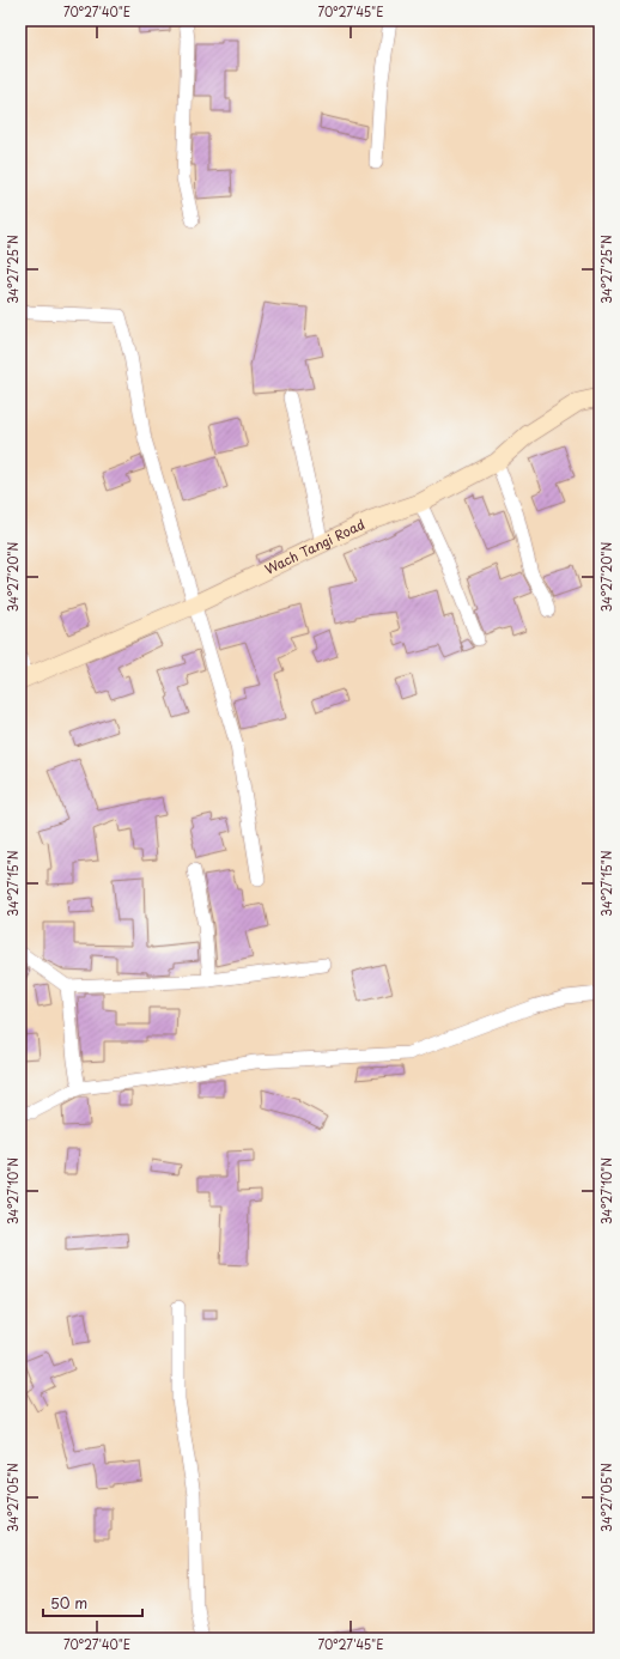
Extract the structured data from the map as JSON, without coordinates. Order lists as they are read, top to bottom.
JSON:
{
  "streets": {
    "main road": ["Wach Tangi Road"]
  },
  "scale_bar": "50 m",
  "coordinates": [
    "70°27'40\"E",
    "70°27'45\"E",
    "34°27'25\"N",
    "34°27'20\"N",
    "34°27'15\"N",
    "34°27'10\"N",
    "34°27'05\"N"
  ]
}
